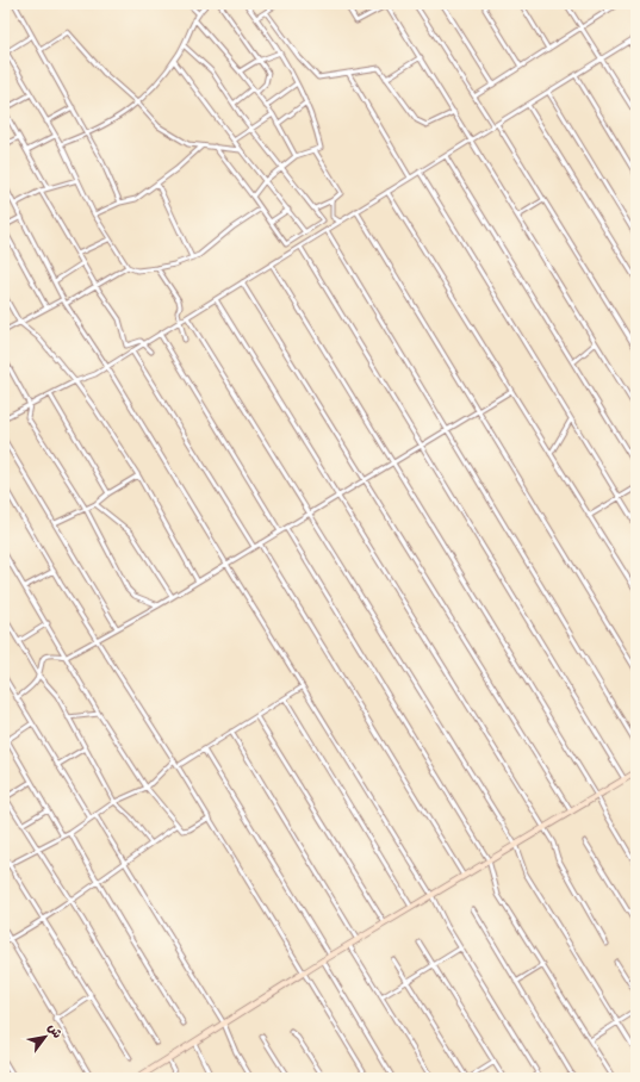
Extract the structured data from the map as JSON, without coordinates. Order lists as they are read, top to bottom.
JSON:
{
  "north": "top right"
}
